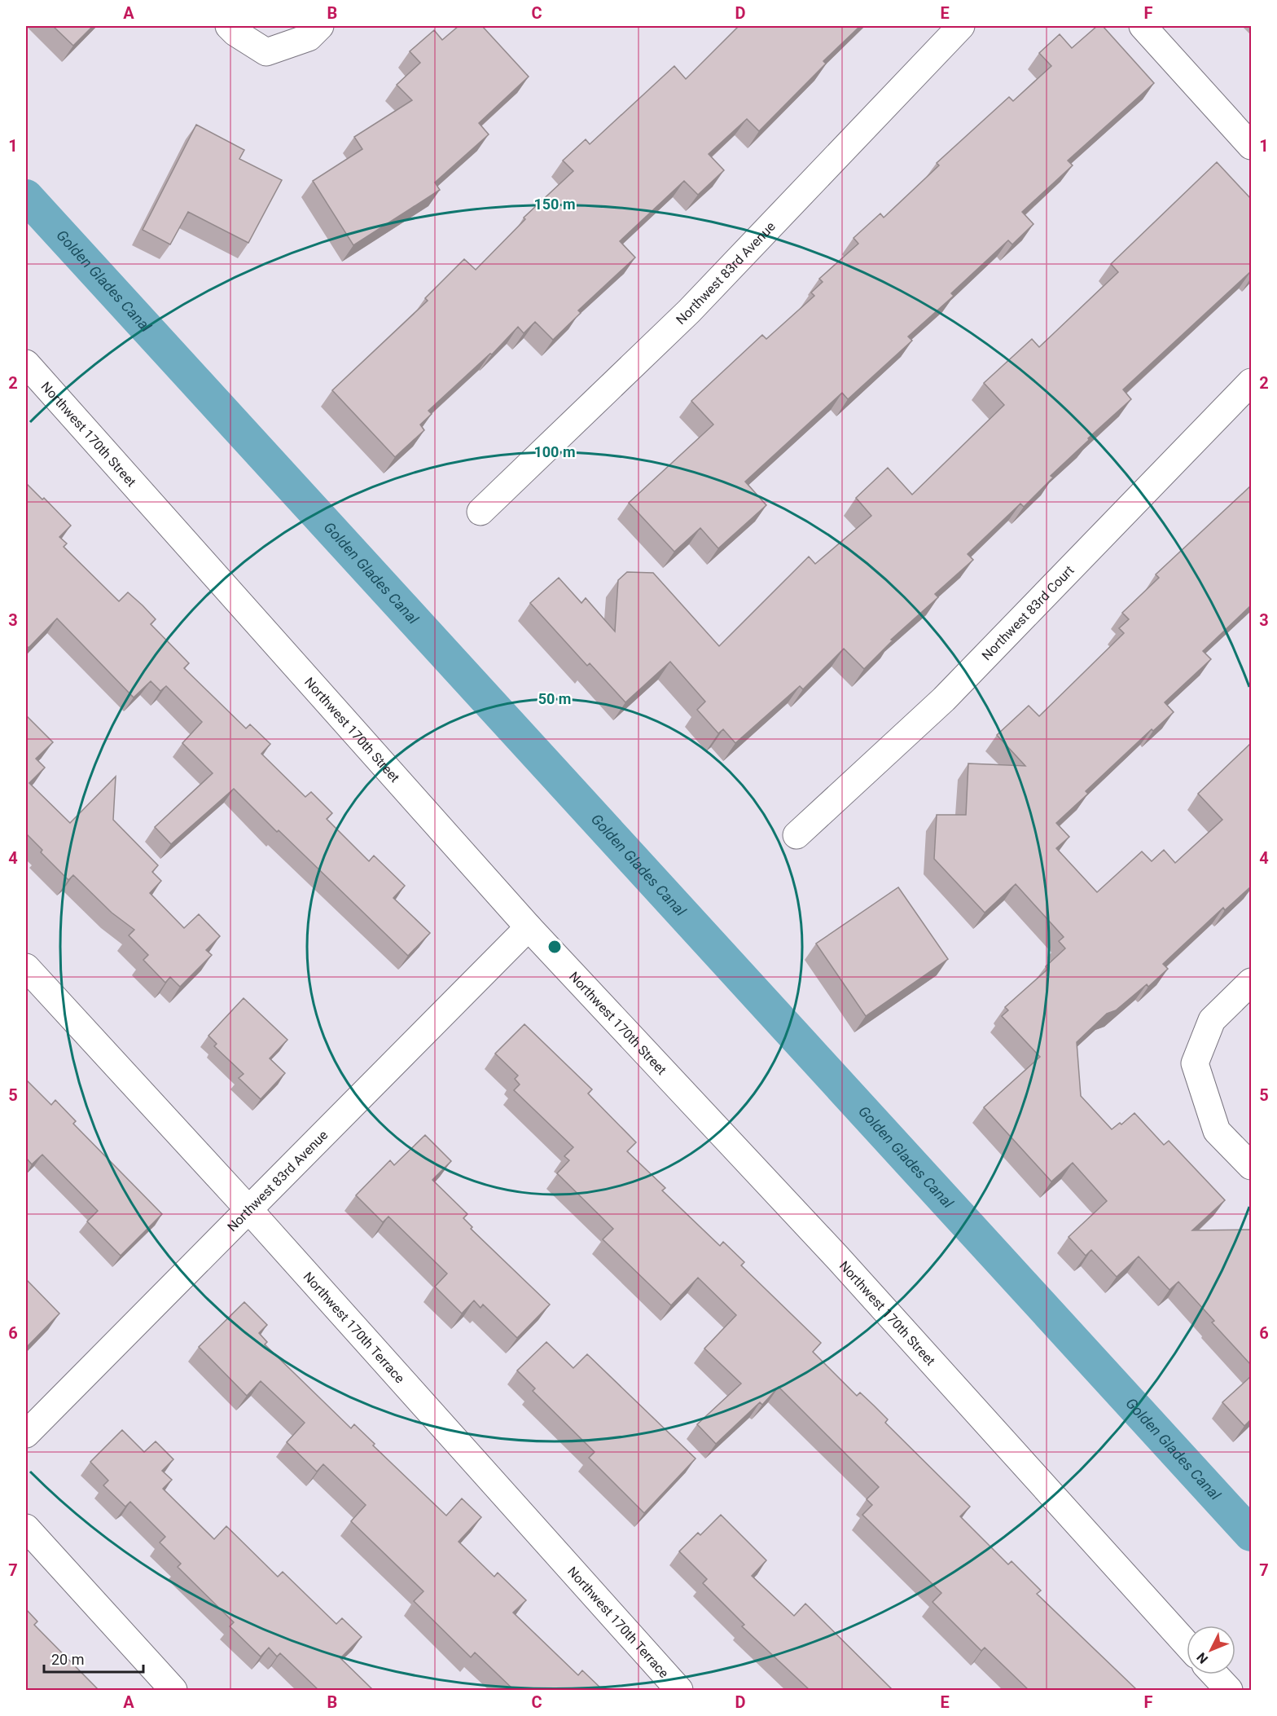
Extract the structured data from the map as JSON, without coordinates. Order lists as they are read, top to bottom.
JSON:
{
  "streets": {
    "street": [
      "Northwest 83rd Avenue",
      "Northwest 170th Street",
      "Northwest 83rd Court",
      "Northwest 170th Terrace"
    ]
  },
  "crossings": [
    ["Northwest 83rd Avenue", "Northwest 170th Street"],
    ["Northwest 83rd Avenue", "Northwest 170th Terrace"]
  ],
  "water": ["Golden Glades Canal"],
  "scale_bar": "20 m",
  "north": "bottom left",
  "grid": {
    "columns": [
      "A",
      "B",
      "C",
      "D",
      "E",
      "F"
    ],
    "rows": [
      "1",
      "2",
      "3",
      "4",
      "5",
      "6",
      "7"
    ]
  },
  "rings": ["150 m", "100 m", "50 m"]
}
